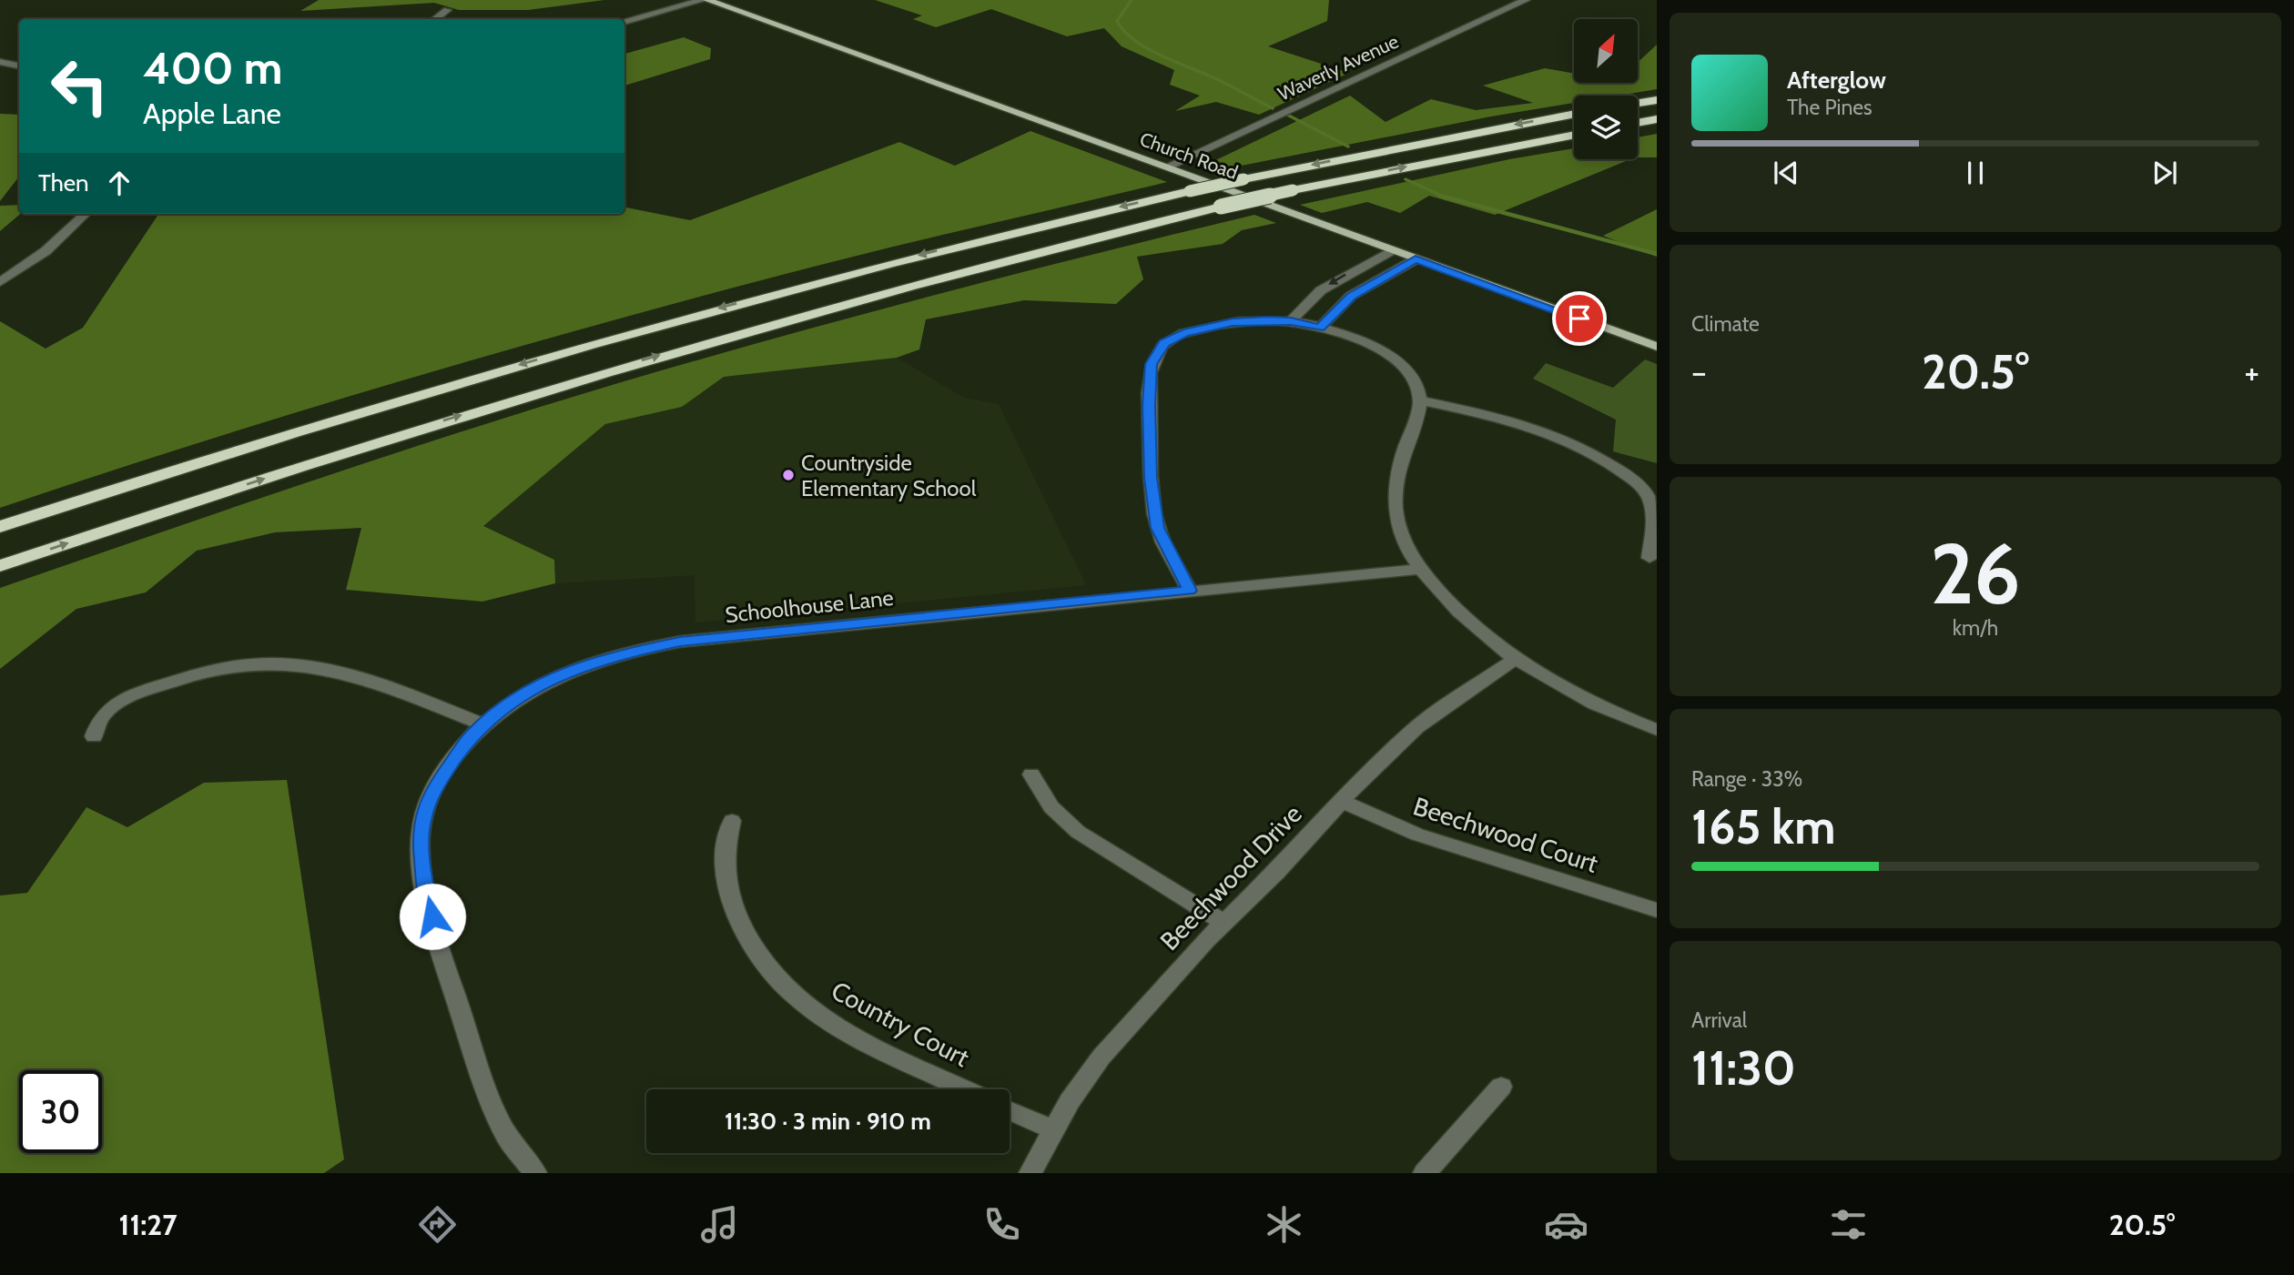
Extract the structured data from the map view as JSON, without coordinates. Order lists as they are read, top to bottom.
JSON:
{
  "streets": {
    "main road": ["Church Road"],
    "street": [
      "Waverly Avenue",
      "Schoolhouse Lane",
      "Beechwood Court",
      "Beechwood Drive",
      "Country Court"
    ]
  },
  "crossings": [
    ["Waverly Avenue", "Church Road"],
    ["Beechwood Court", "Beechwood Drive"]
  ],
  "places": ["Countryside Elementary School"],
  "north": "top right",
  "page": {
    "turn": ["400 m", "Apple Lane"],
    "song": ["Afterglow", "The Pines"],
    "then": "Then",
    "tile": [
      "Climate",
      ["26", "km/h"],
      ["Range · 33%", "165 km"],
      ["Arrival", "11:30"]
    ],
    "heat": ["−", "20.5°", "+"],
    "limit": "30",
    "trip": "11:30 · 3 min · 910 m",
    "tabs": ["11:27", "20.5°"]
  }
}
